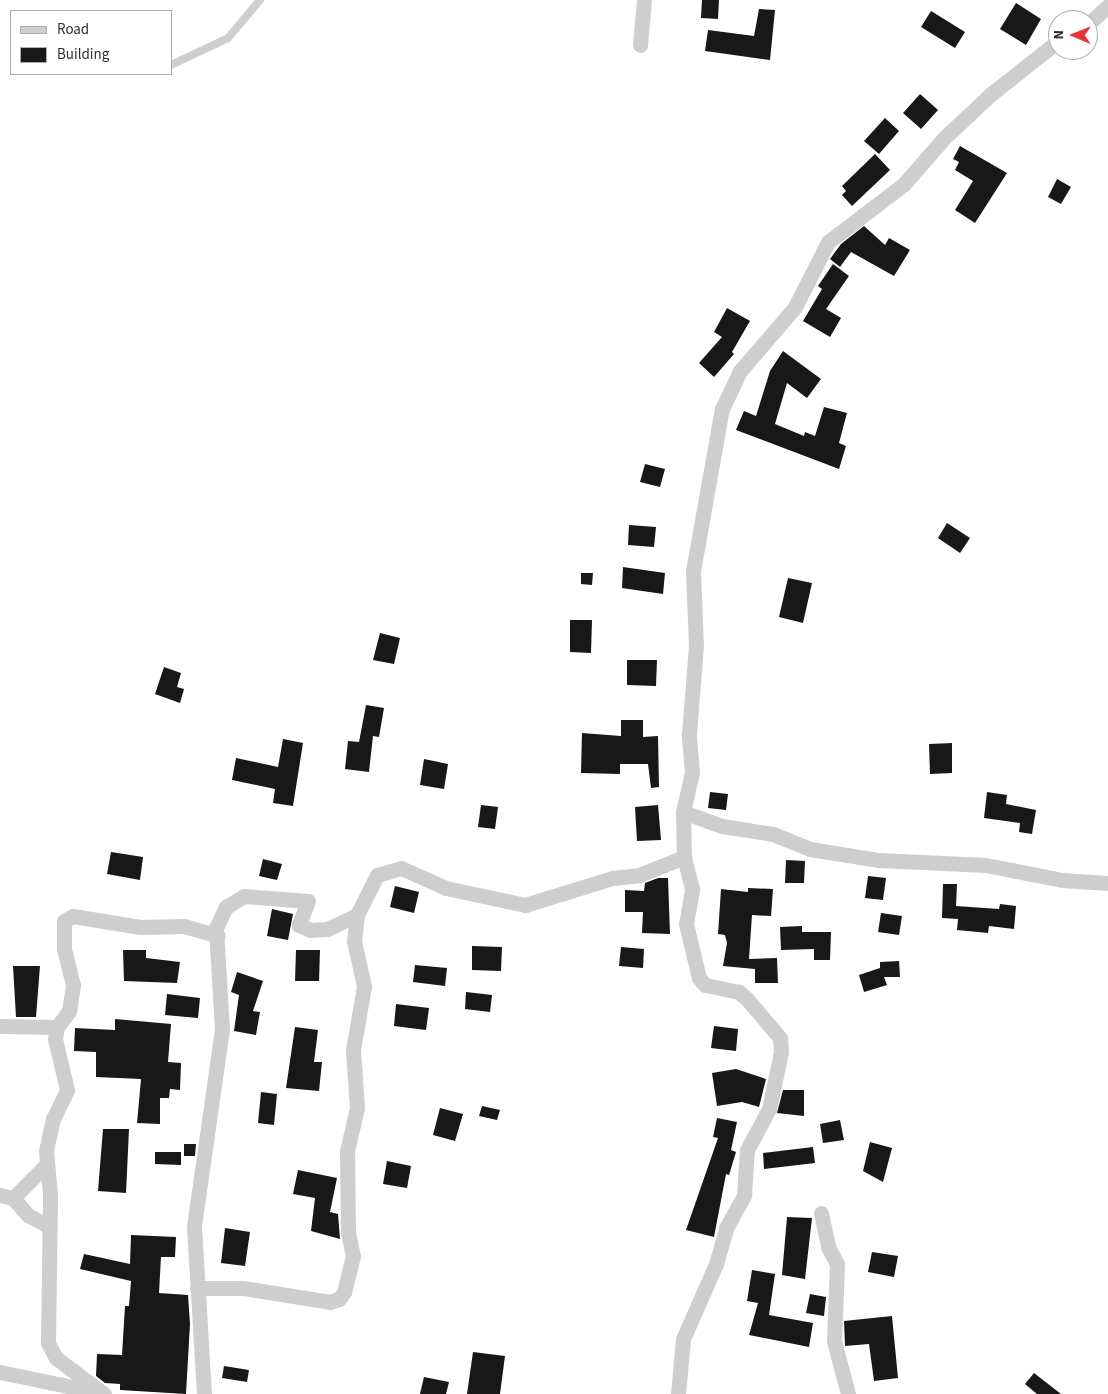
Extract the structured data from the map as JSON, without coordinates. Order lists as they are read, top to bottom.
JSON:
{
  "legend": ["Road", "Building"],
  "north": "left"
}
